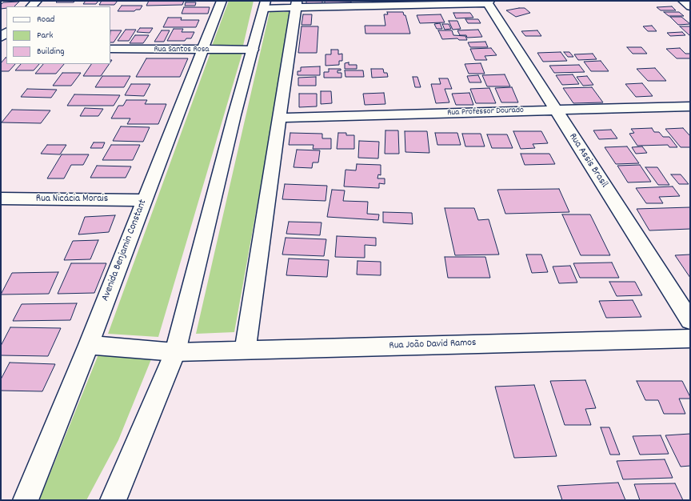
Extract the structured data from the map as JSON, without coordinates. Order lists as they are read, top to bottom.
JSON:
{
  "streets": {
    "street": [
      "Rua Santos Rosa",
      "Rua Professor Dourado",
      "Rua Assis Brasil",
      "Rua Nicácia Morais",
      "Avenida Benjamin Constant",
      "Rua João David Ramos"
    ]
  },
  "crossings": [
    ["Rua Santos Rosa", "Avenida Benjamin Constant"],
    ["Rua Professor Dourado", "Rua Assis Brasil"],
    ["Rua Nicácia Morais", "Avenida Benjamin Constant"],
    ["Avenida Benjamin Constant", "Rua João David Ramos"]
  ],
  "legend": ["Road", "Park", "Building"]
}
